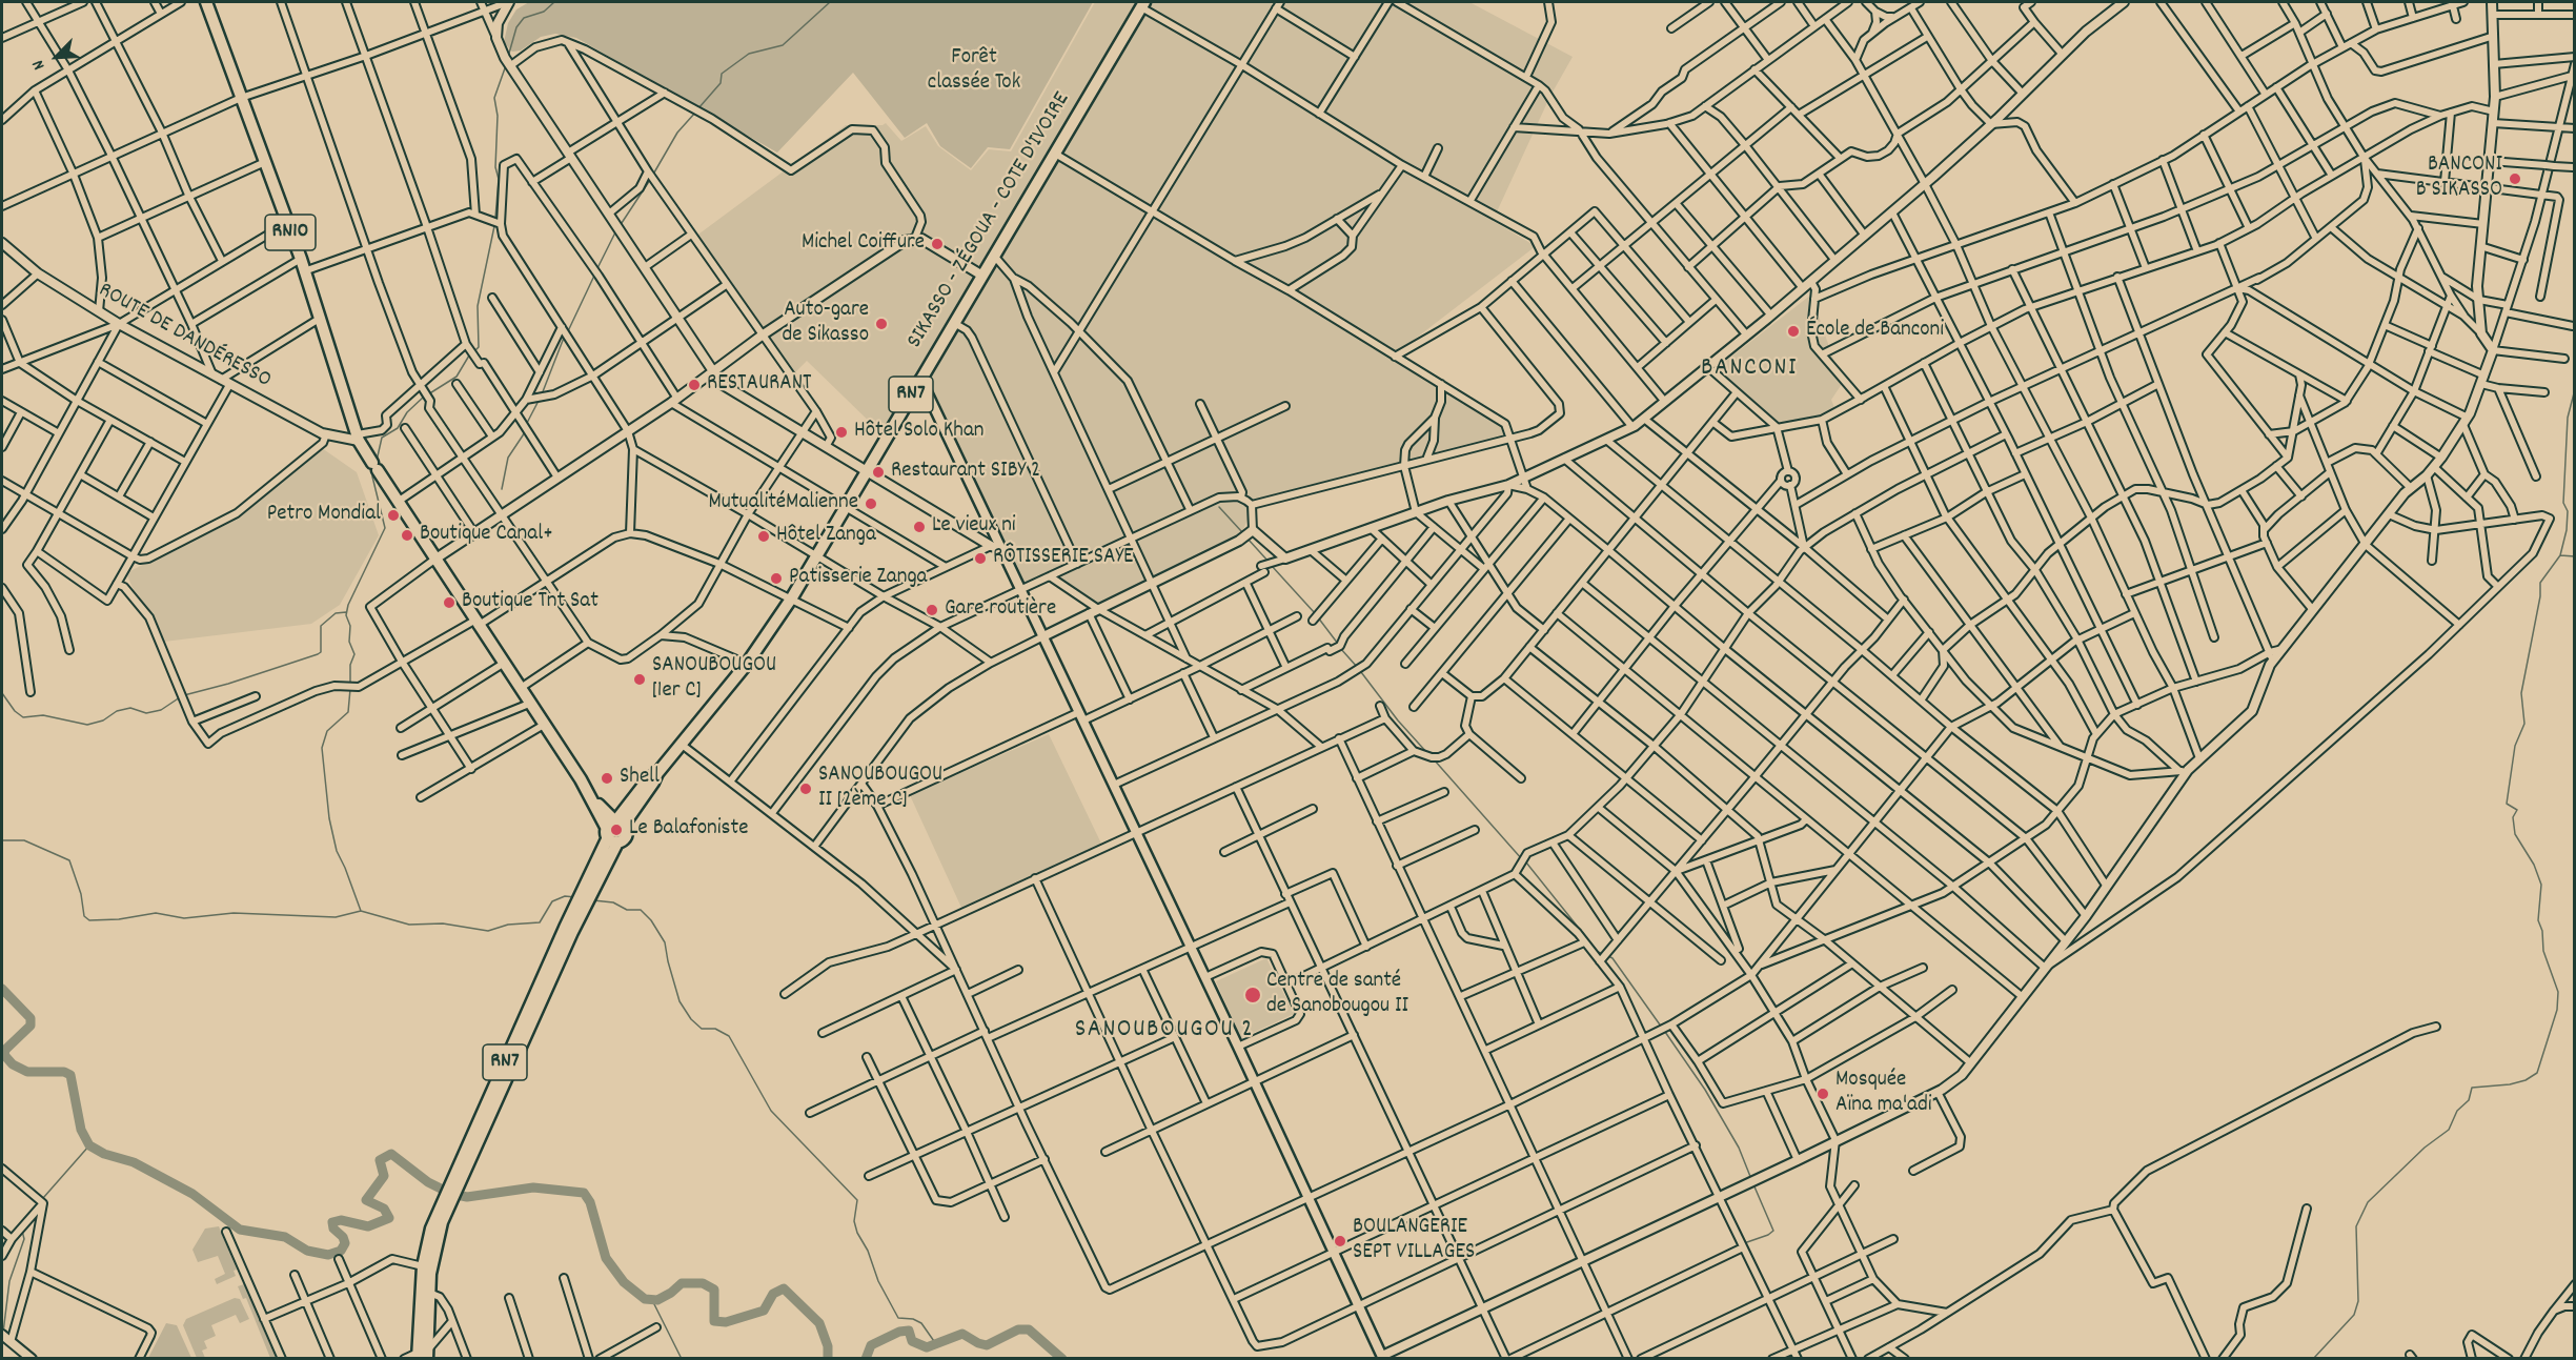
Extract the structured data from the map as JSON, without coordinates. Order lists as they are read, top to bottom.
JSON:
{
  "streets": {
    "highway": ["SIKASSO - ZÉGOUA - COTE D'IVOIRE", "RN10", "RN7"],
    "street": ["ROUTE DE DANDÉRESSO"]
  },
  "crossings": [
    ["SIKASSO - ZÉGOUA - COTE D'IVOIRE", "RN10"],
    ["SIKASSO - ZÉGOUA - COTE D'IVOIRE", "RN7"],
    ["RN10", "ROUTE DE DANDÉRESSO"],
    ["RN10", "RN7"]
  ],
  "districts": ["BANCONI", "SANOUBOUGOU 2"],
  "parks": ["Forêt classée Tok"],
  "places": [
    "BANCONI B SIKASSO",
    "Michel Coiffure",
    "Auto-gare de Sikasso",
    "École de Banconi",
    "RESTAURANT",
    "Hôtel Solo Khan",
    "Restaurant SIBY 2",
    "MutualitéMalienne",
    "Petro Mondial",
    "Le vieux ni",
    "Boutique Canal+",
    "Hôtel Zanga",
    "RÔTISSERIE SAYE",
    "Patisserie Zanga",
    "Boutique Tnt Sat",
    "Gare routière",
    "SANOUBOUGOU [1er C]",
    "Shell",
    "SANOUBOUGOU II [2ème C]",
    "Le Balafoniste",
    "Centre de santé de Sanobougou II",
    "Mosquée Aïna ma'adi",
    "BOULANGERIE SEPT VILLAGES"
  ],
  "north": "bottom left"
}
